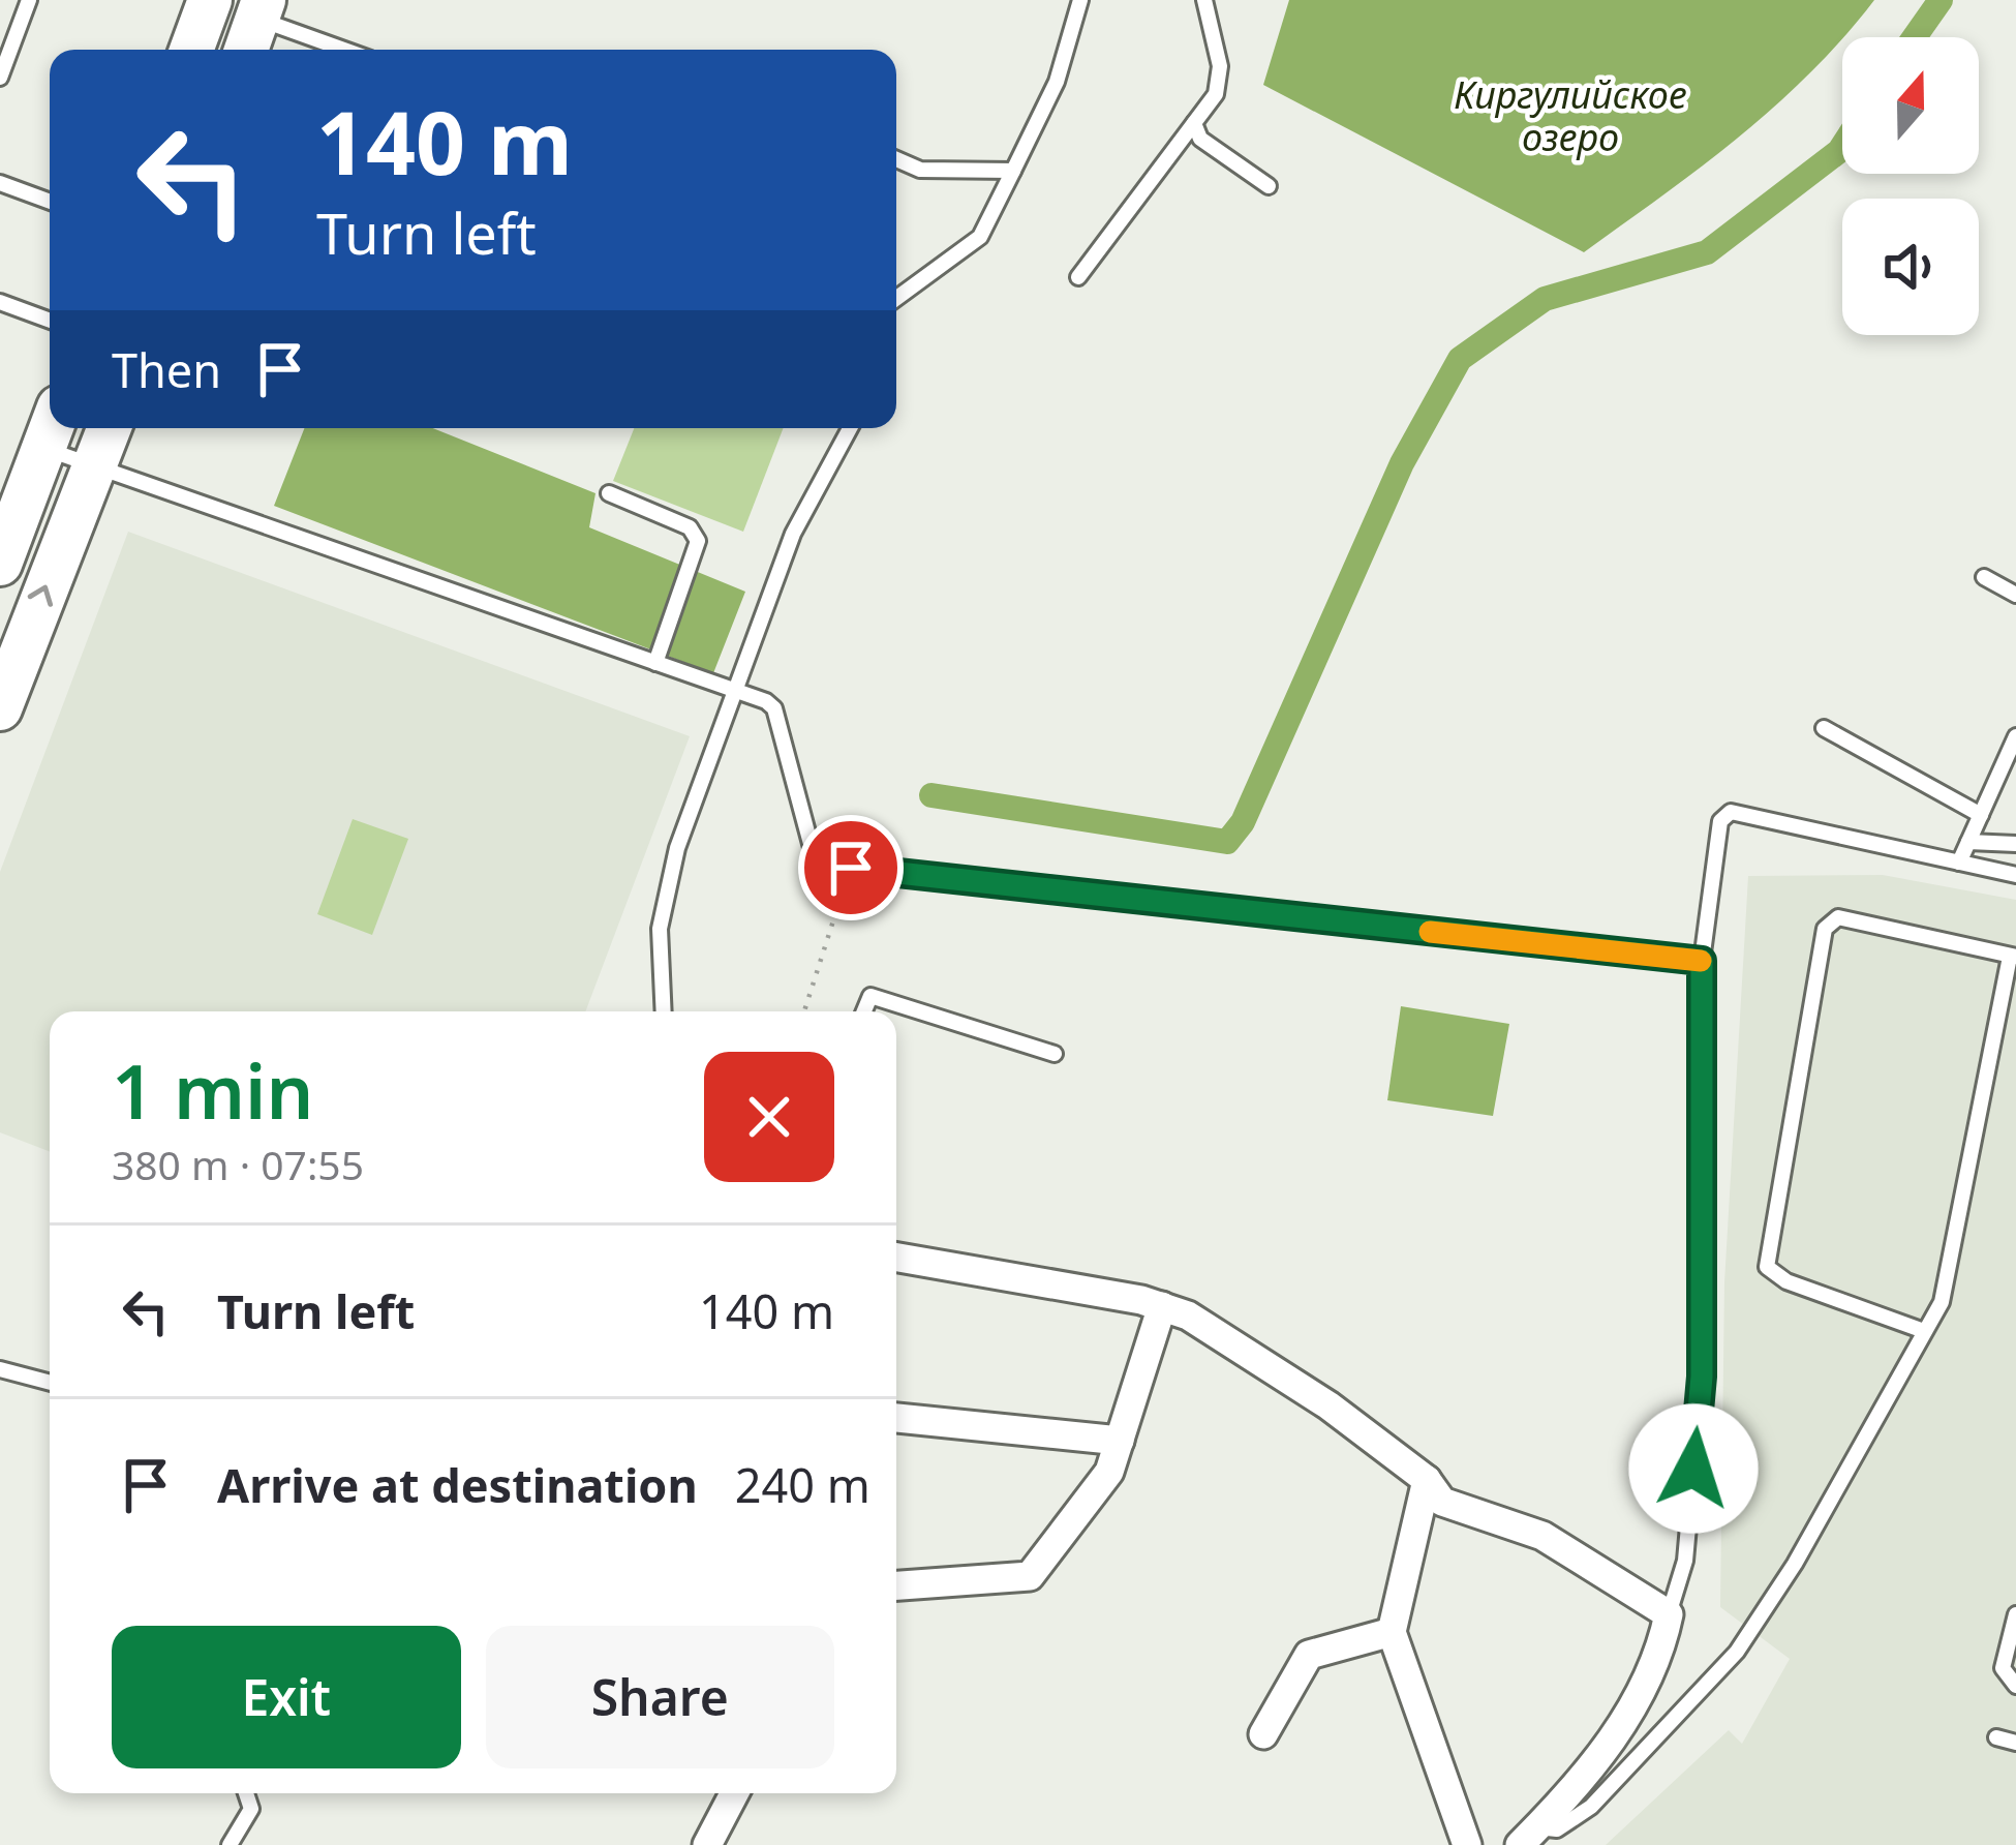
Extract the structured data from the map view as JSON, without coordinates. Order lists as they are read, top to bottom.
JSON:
{
  "water": ["Киргулийское озеро"],
  "north": "top",
  "page": {
    "turn": ["140 m", "Turn left"],
    "then": "Then",
    "heading": ["1 min", "380 m · 07:55"],
    "list": [
      {
        "name": "Turn left",
        "value": "140 m"
      },
      {
        "name": "Arrive at destination",
        "value": "240 m"
      }
    ],
    "buttons": ["Exit", "Share"]
  }
}
